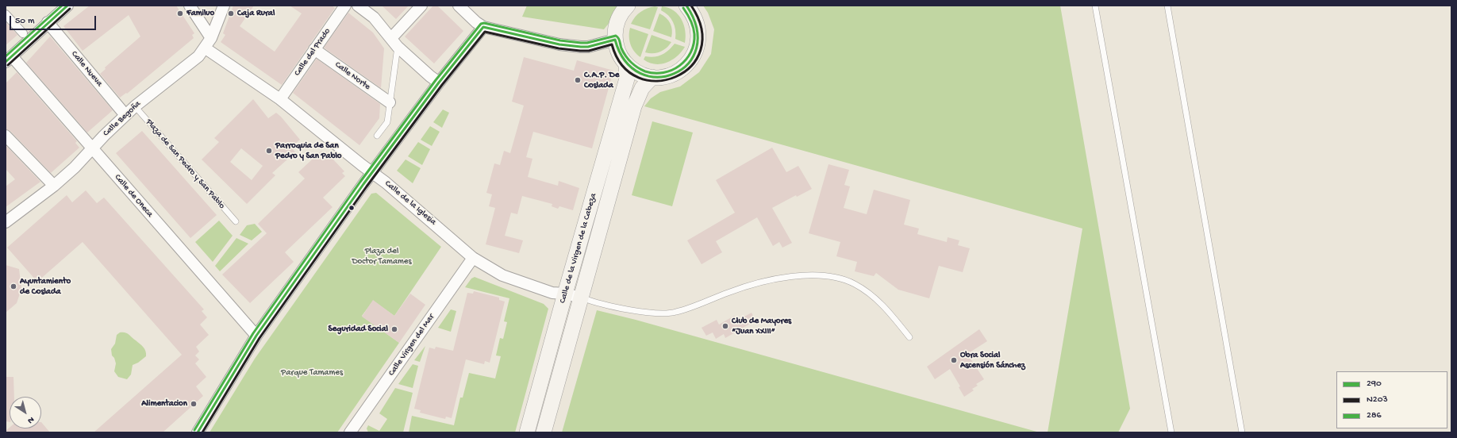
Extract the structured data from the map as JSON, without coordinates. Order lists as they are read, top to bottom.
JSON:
{
  "streets": {
    "main road": ["Calle de la Virgen de la Cabeza"],
    "street": [
      "Calle del Prado",
      "Calle Nueva",
      "Calle Norte",
      "Calle Begoña",
      "Calle de Oneca",
      "Calle de la Iglesia",
      "Calle Virgen del Mar"
    ],
    "lane": ["Plaza de San Pedro y San Pablo"]
  },
  "crossings": [
    ["Calle del Prado", "Calle Norte"],
    ["Calle del Prado", "Calle de la Iglesia"],
    ["Calle Nueva", "Calle Begoña"],
    ["Calle Begoña", "Plaza de San Pedro y San Pablo"],
    ["Calle Begoña", "Calle de Oneca"],
    ["Calle Begoña", "Calle de la Iglesia"],
    ["Calle de la Iglesia", "Calle de la Virgen de la Cabeza"],
    ["Calle de la Iglesia", "Calle Virgen del Mar"]
  ],
  "parks": ["Plaza del Doctor Tamames", "Parque Tamames"],
  "places": [
    "Familuo",
    "Caja Rural",
    "C.A.P. De Coslada",
    "Parroquia de San Pedro y San Pablo",
    "Ayuntamiento de Coslada",
    "Club de Mayores “Juan XXIII”",
    "Seguridad Social",
    "Obra Social Ascensión Sánchez",
    "Alimentacion"
  ],
  "lines": ["transit line 290", "transit line N203", "transit line 286"],
  "legend": ["290", "N203", "286"],
  "scale_bar": "50 m",
  "north": "bottom right"
}
